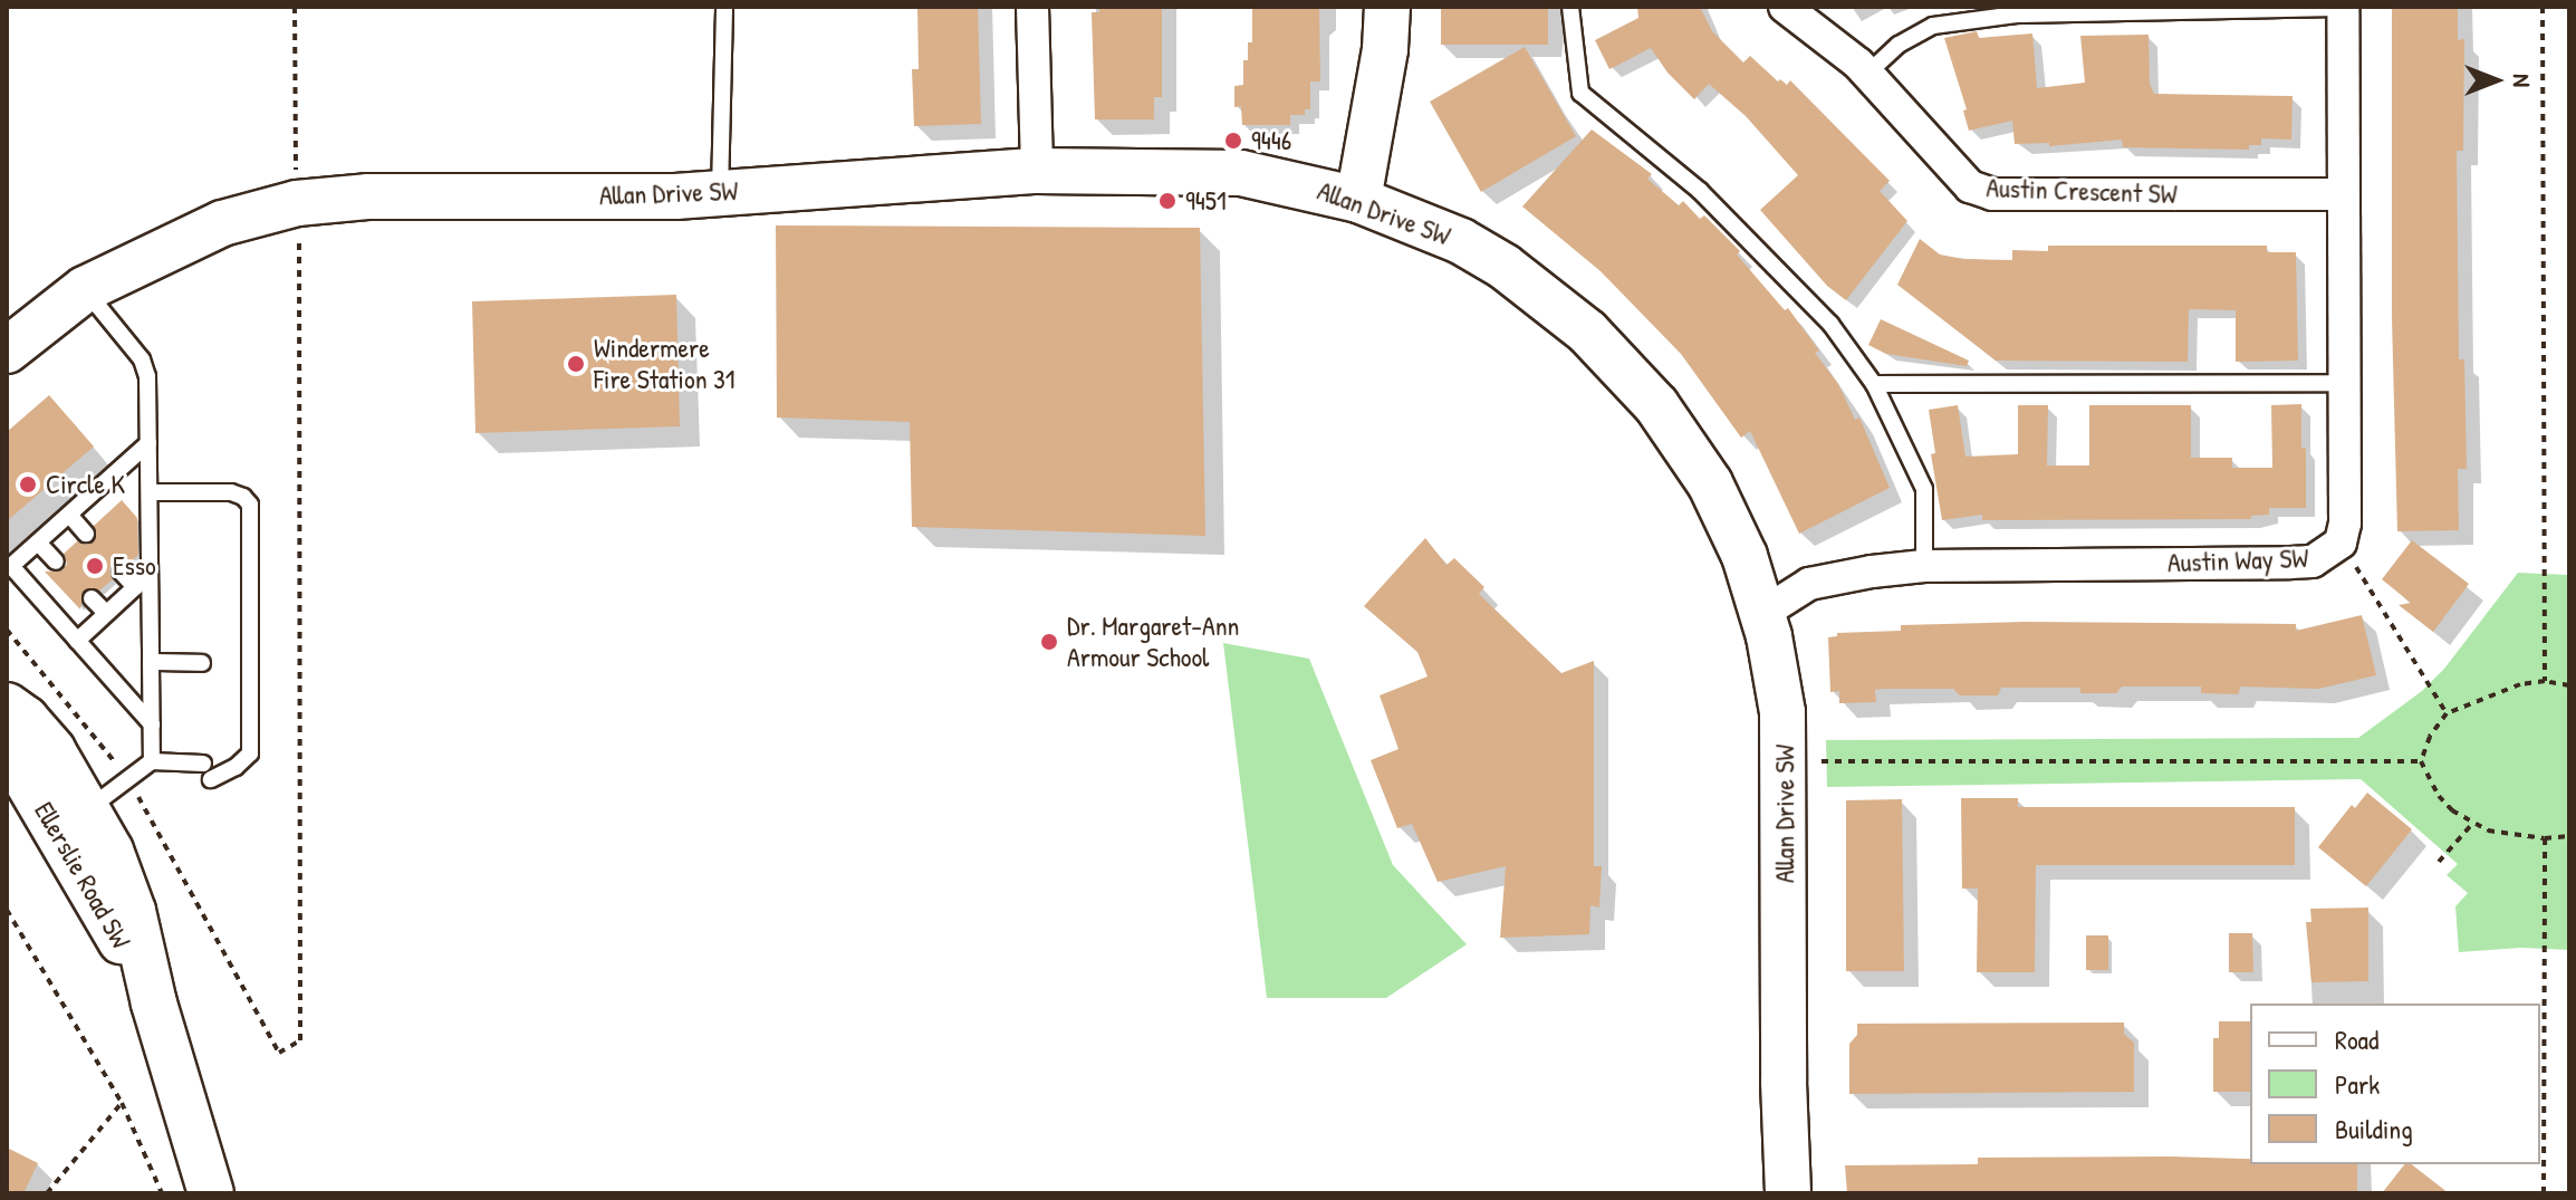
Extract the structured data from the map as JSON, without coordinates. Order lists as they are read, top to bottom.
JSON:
{
  "streets": {
    "street": [
      "Austin Crescent SW",
      "Allan Drive SW",
      "Austin Way SW",
      "Ellerslie Road SW"
    ]
  },
  "crossings": [
    ["Austin Crescent SW", "Austin Way SW"],
    ["Allan Drive SW", "Austin Way SW"]
  ],
  "places": [
    "9446",
    "9451",
    "Windermere Fire Station 31",
    "Circle K",
    "Esso",
    "Dr. Margaret-Ann Armour School"
  ],
  "legend": ["Road", "Park", "Building"],
  "north": "right"
}
